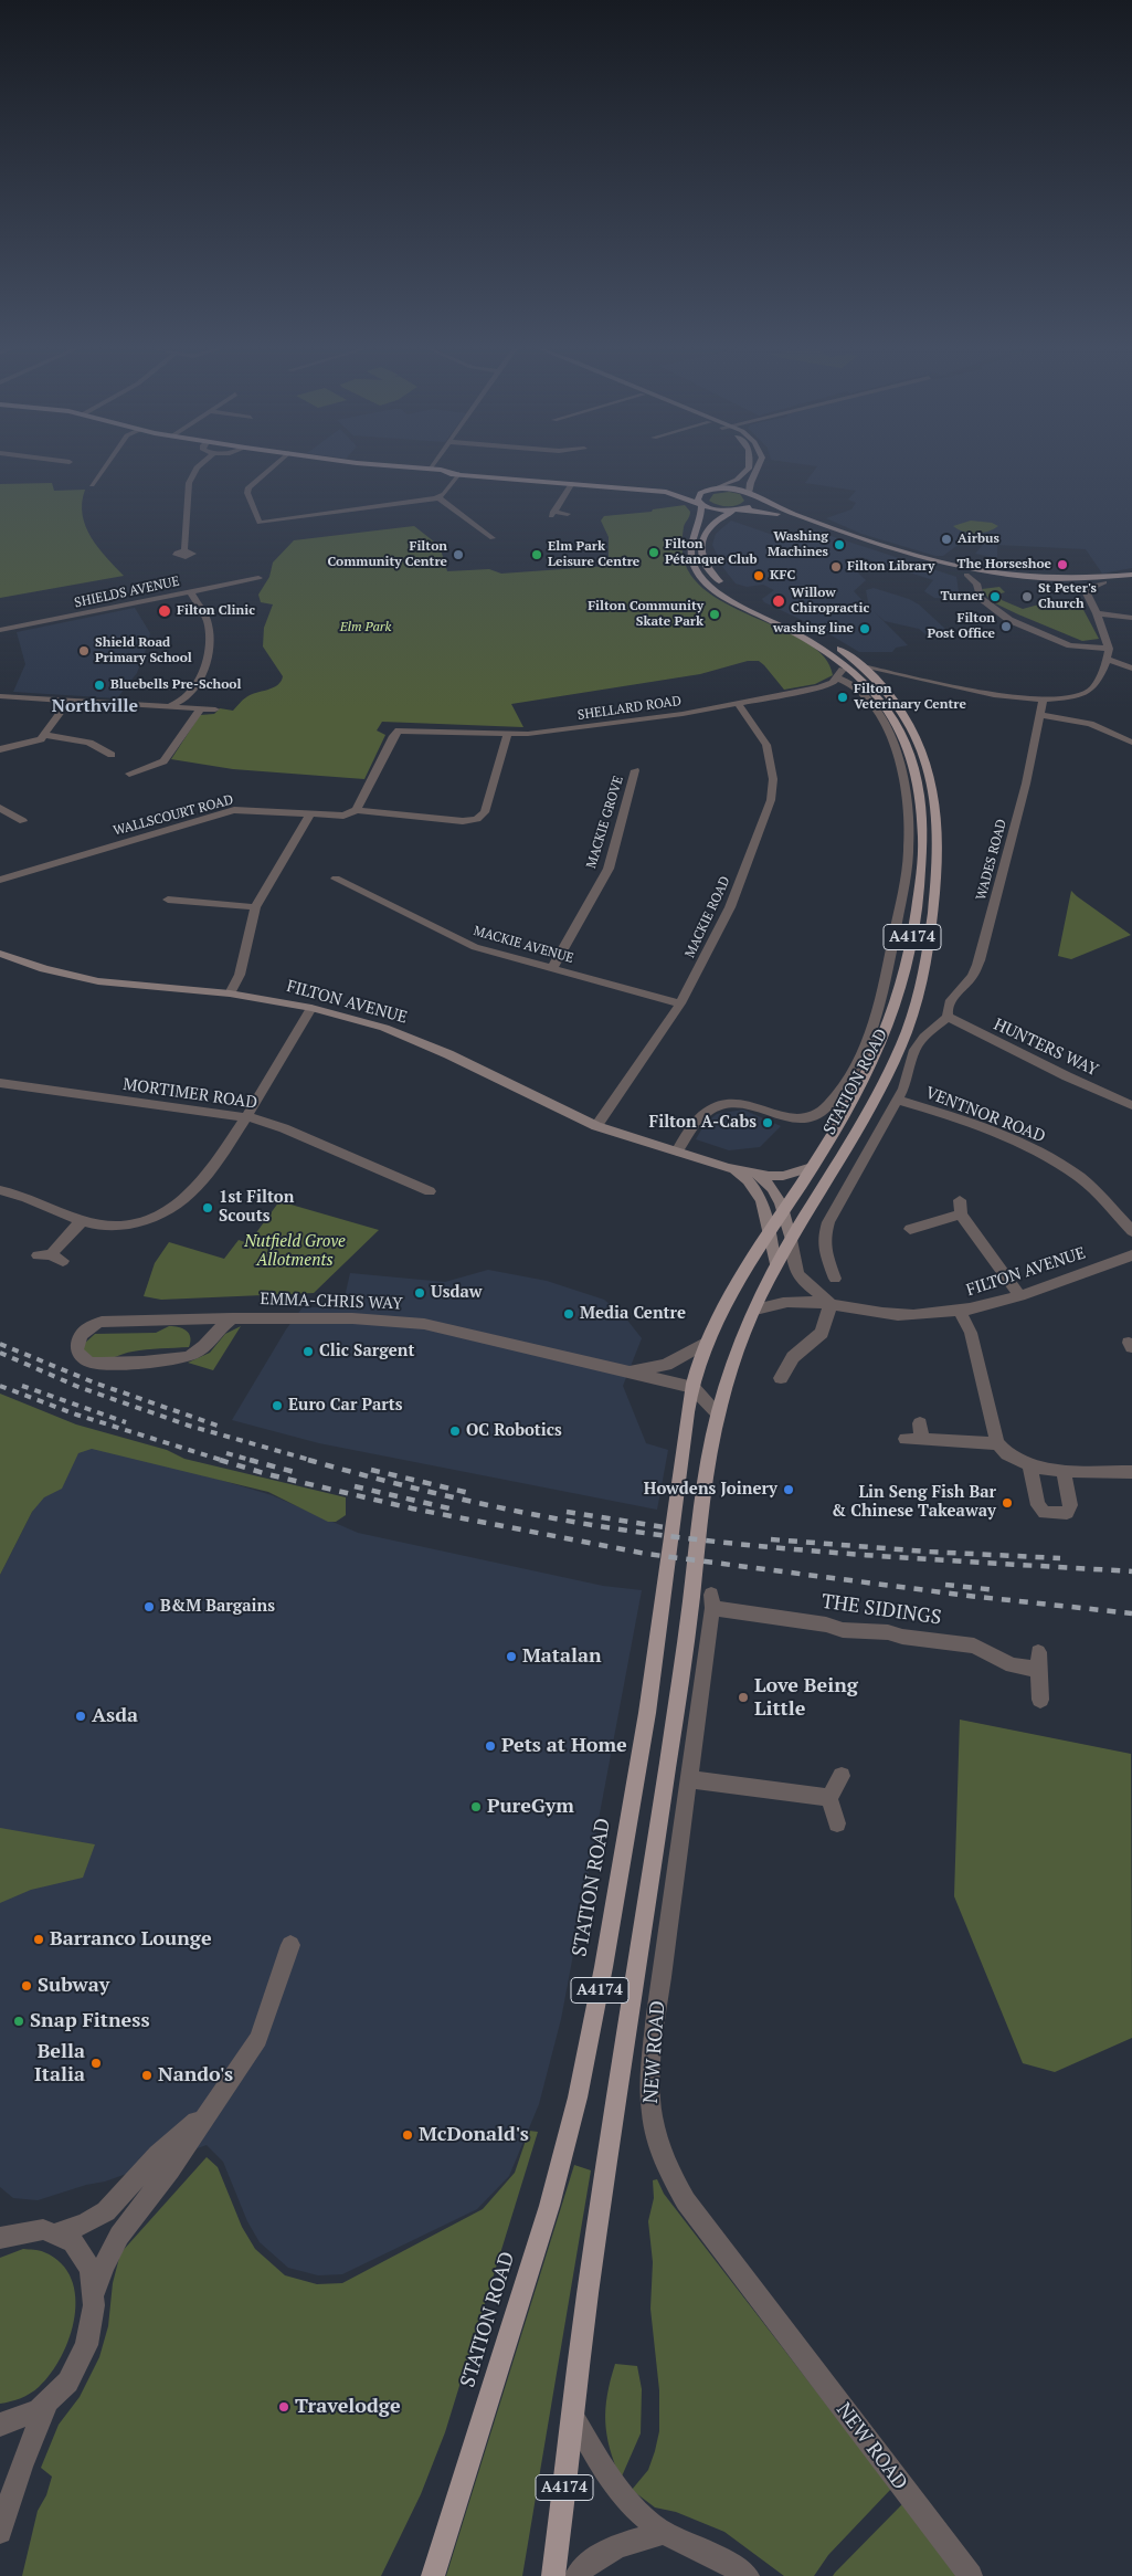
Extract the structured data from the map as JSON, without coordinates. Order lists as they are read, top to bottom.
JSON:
{
  "streets": {
    "main road": ["A4174", "FILTON AVENUE", "STATION ROAD"],
    "street": [
      "SHIELDS AVENUE",
      "SHELLARD ROAD",
      "WALLSCOURT ROAD",
      "MACKIE GROVE",
      "WADES ROAD",
      "MACKIE ROAD",
      "MACKIE AVENUE",
      "HUNTERS WAY",
      "MORTIMER ROAD",
      "VENTNOR ROAD",
      "EMMA-CHRIS WAY",
      "THE SIDINGS",
      "NEW ROAD"
    ]
  },
  "crossings": [
    ["SHELLARD ROAD", "WALLSCOURT ROAD"],
    ["SHELLARD ROAD", "MACKIE ROAD"],
    ["SHELLARD ROAD", "STATION ROAD"],
    ["MACKIE GROVE", "MACKIE AVENUE"],
    ["WADES ROAD", "HUNTERS WAY"],
    ["MACKIE ROAD", "MACKIE AVENUE"],
    ["MACKIE ROAD", "FILTON AVENUE"],
    ["A4174", "STATION ROAD"],
    ["FILTON AVENUE", "STATION ROAD"],
    ["STATION ROAD", "EMMA-CHRIS WAY"],
    ["THE SIDINGS", "NEW ROAD"]
  ],
  "districts": ["Northville"],
  "parks": ["Elm Park", "Nutfield Grove Allotments"],
  "places": [
    "Airbus",
    "Washing Machines",
    "Filton Pétanque Club",
    "Filton Community Centre",
    "Elm Park Leisure Centre",
    "The Horseshoe",
    "Filton Library",
    "KFC",
    "Turner",
    "St Peter's Church",
    "Willow Chiropractic",
    "Filton Clinic",
    "Filton Community Skate Park",
    "Filton Post Office",
    "washing line",
    "Shield Road Primary School",
    "Bluebells Pre-School",
    "Filton Veterinary Centre",
    "Filton A-Cabs",
    "1st Filton Scouts",
    "Usdaw",
    "Media Centre",
    "Clic Sargent",
    "Euro Car Parts",
    "OC Robotics",
    "Howdens Joinery",
    "Lin Seng Fish Bar & Chinese Takeaway",
    "B&M Bargains",
    "Matalan",
    "Love Being Little",
    "Asda",
    "Pets at Home",
    "PureGym",
    "Barranco Lounge",
    "Subway",
    "Snap Fitness",
    "Bella Italia",
    "Nando's",
    "McDonald's",
    "Travelodge"
  ]
}
